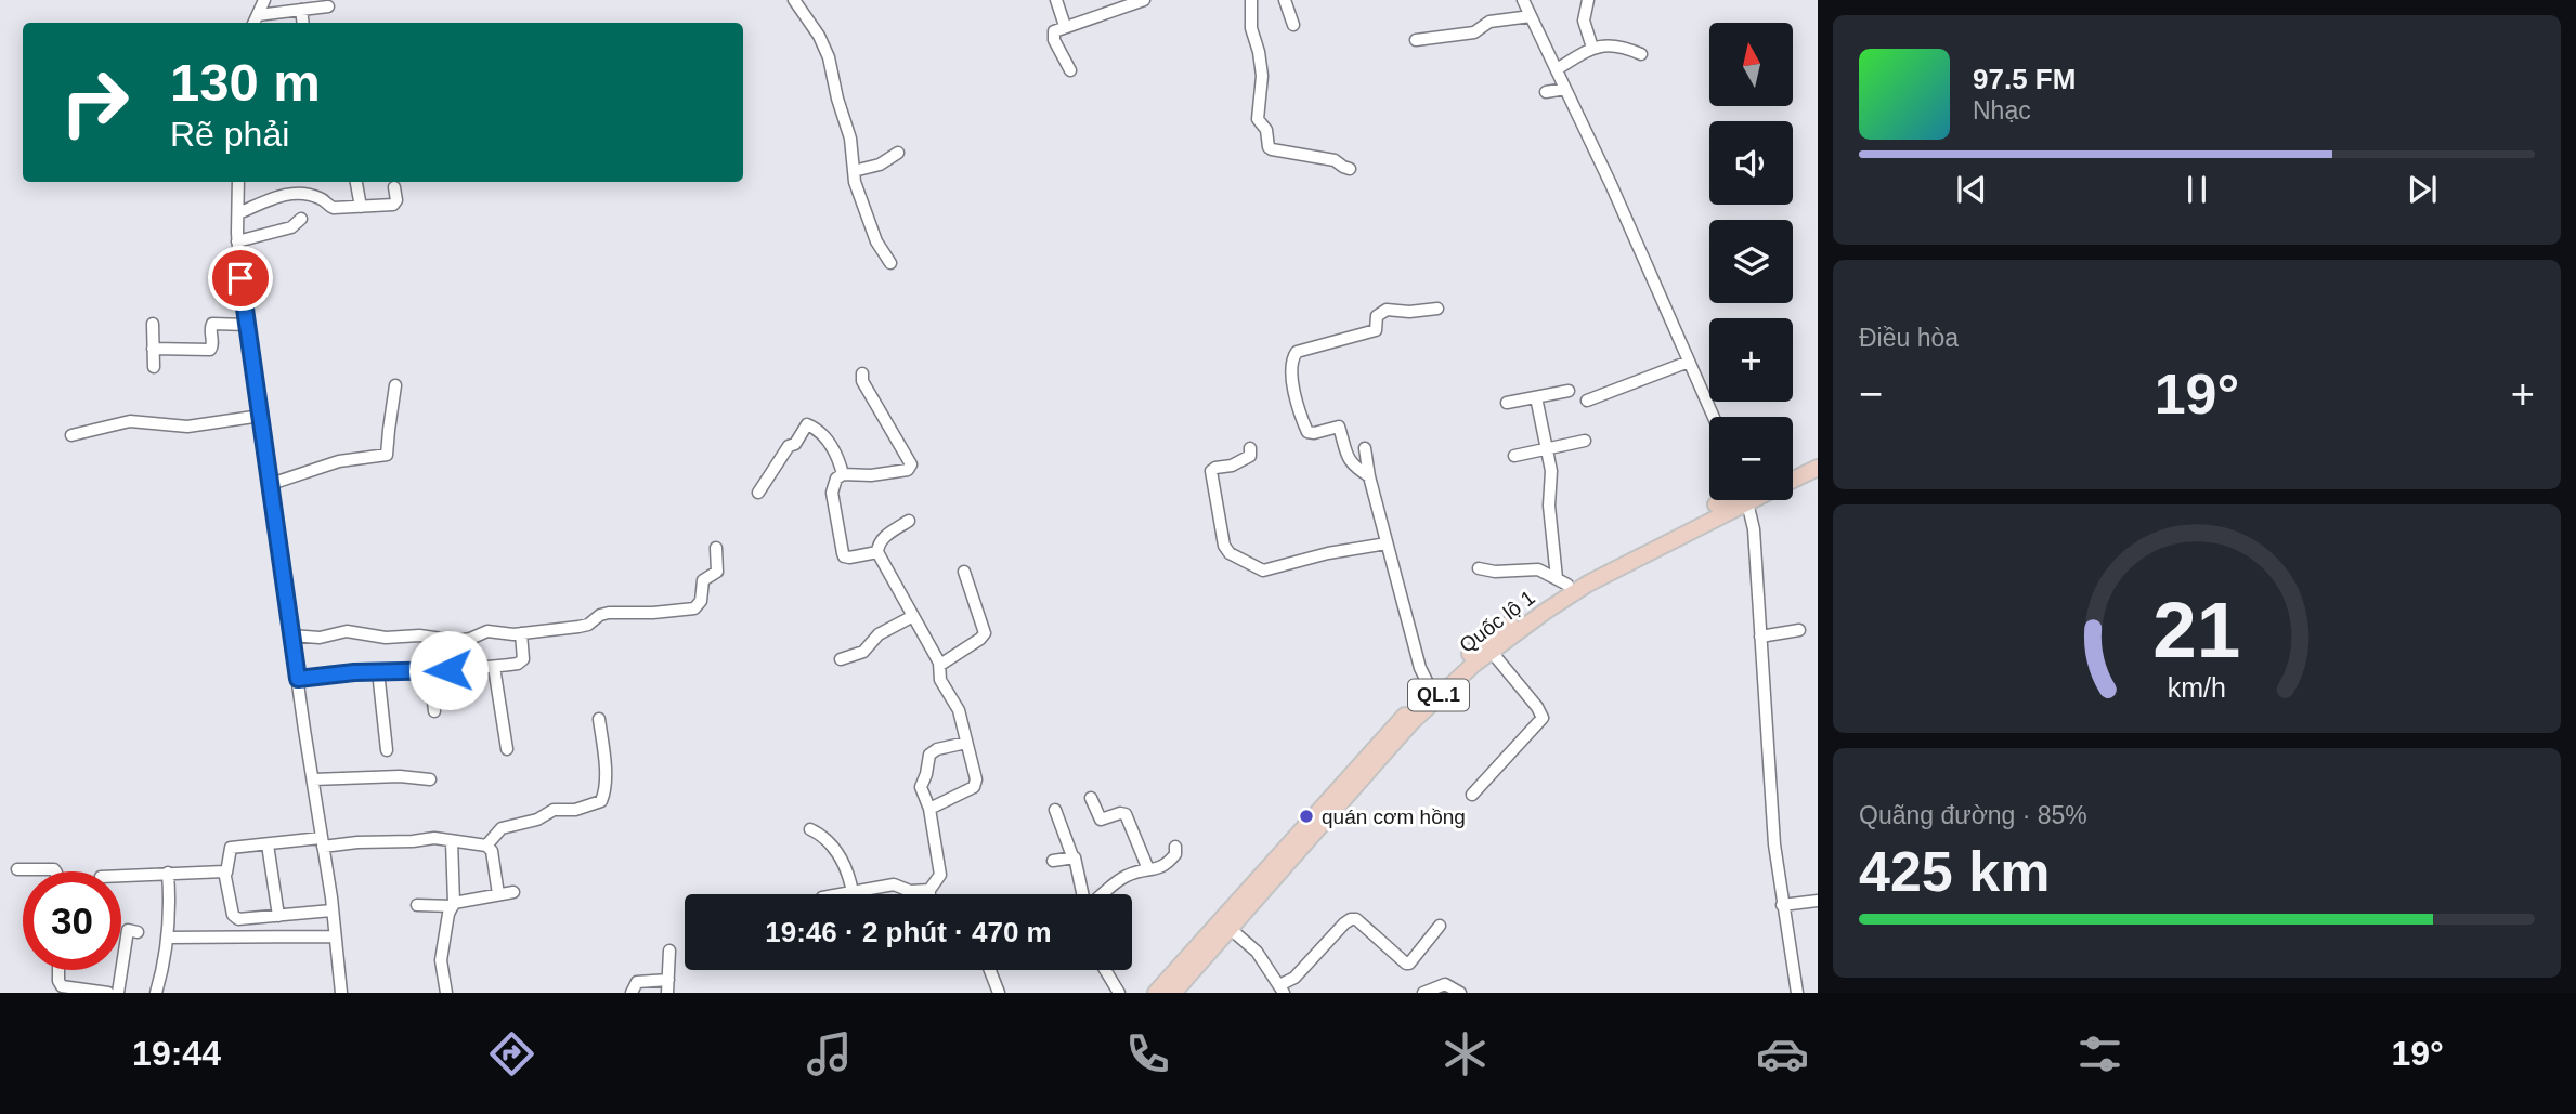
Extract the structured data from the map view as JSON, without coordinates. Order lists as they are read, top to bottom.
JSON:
{
  "streets": {
    "highway": ["Quốc lộ 1", "QL.1"]
  },
  "places": ["quán cơm hồng"],
  "north": "top",
  "page": {
    "map_buttons": ["+", "−"],
    "turn": ["130 m", "Rẽ phải"],
    "song": ["97.5 FM", "Nhạc"],
    "tile": [
      "Điều hòa",
      ["Quãng đường · 85%", "425 km"]
    ],
    "heat": ["−", "19°", "+"],
    "limit": "30",
    "trip": "19:46 · 2 phút · 470 m",
    "tabs": ["19:44", "19°"],
    "gauge": ["21", "km/h"]
  }
}
